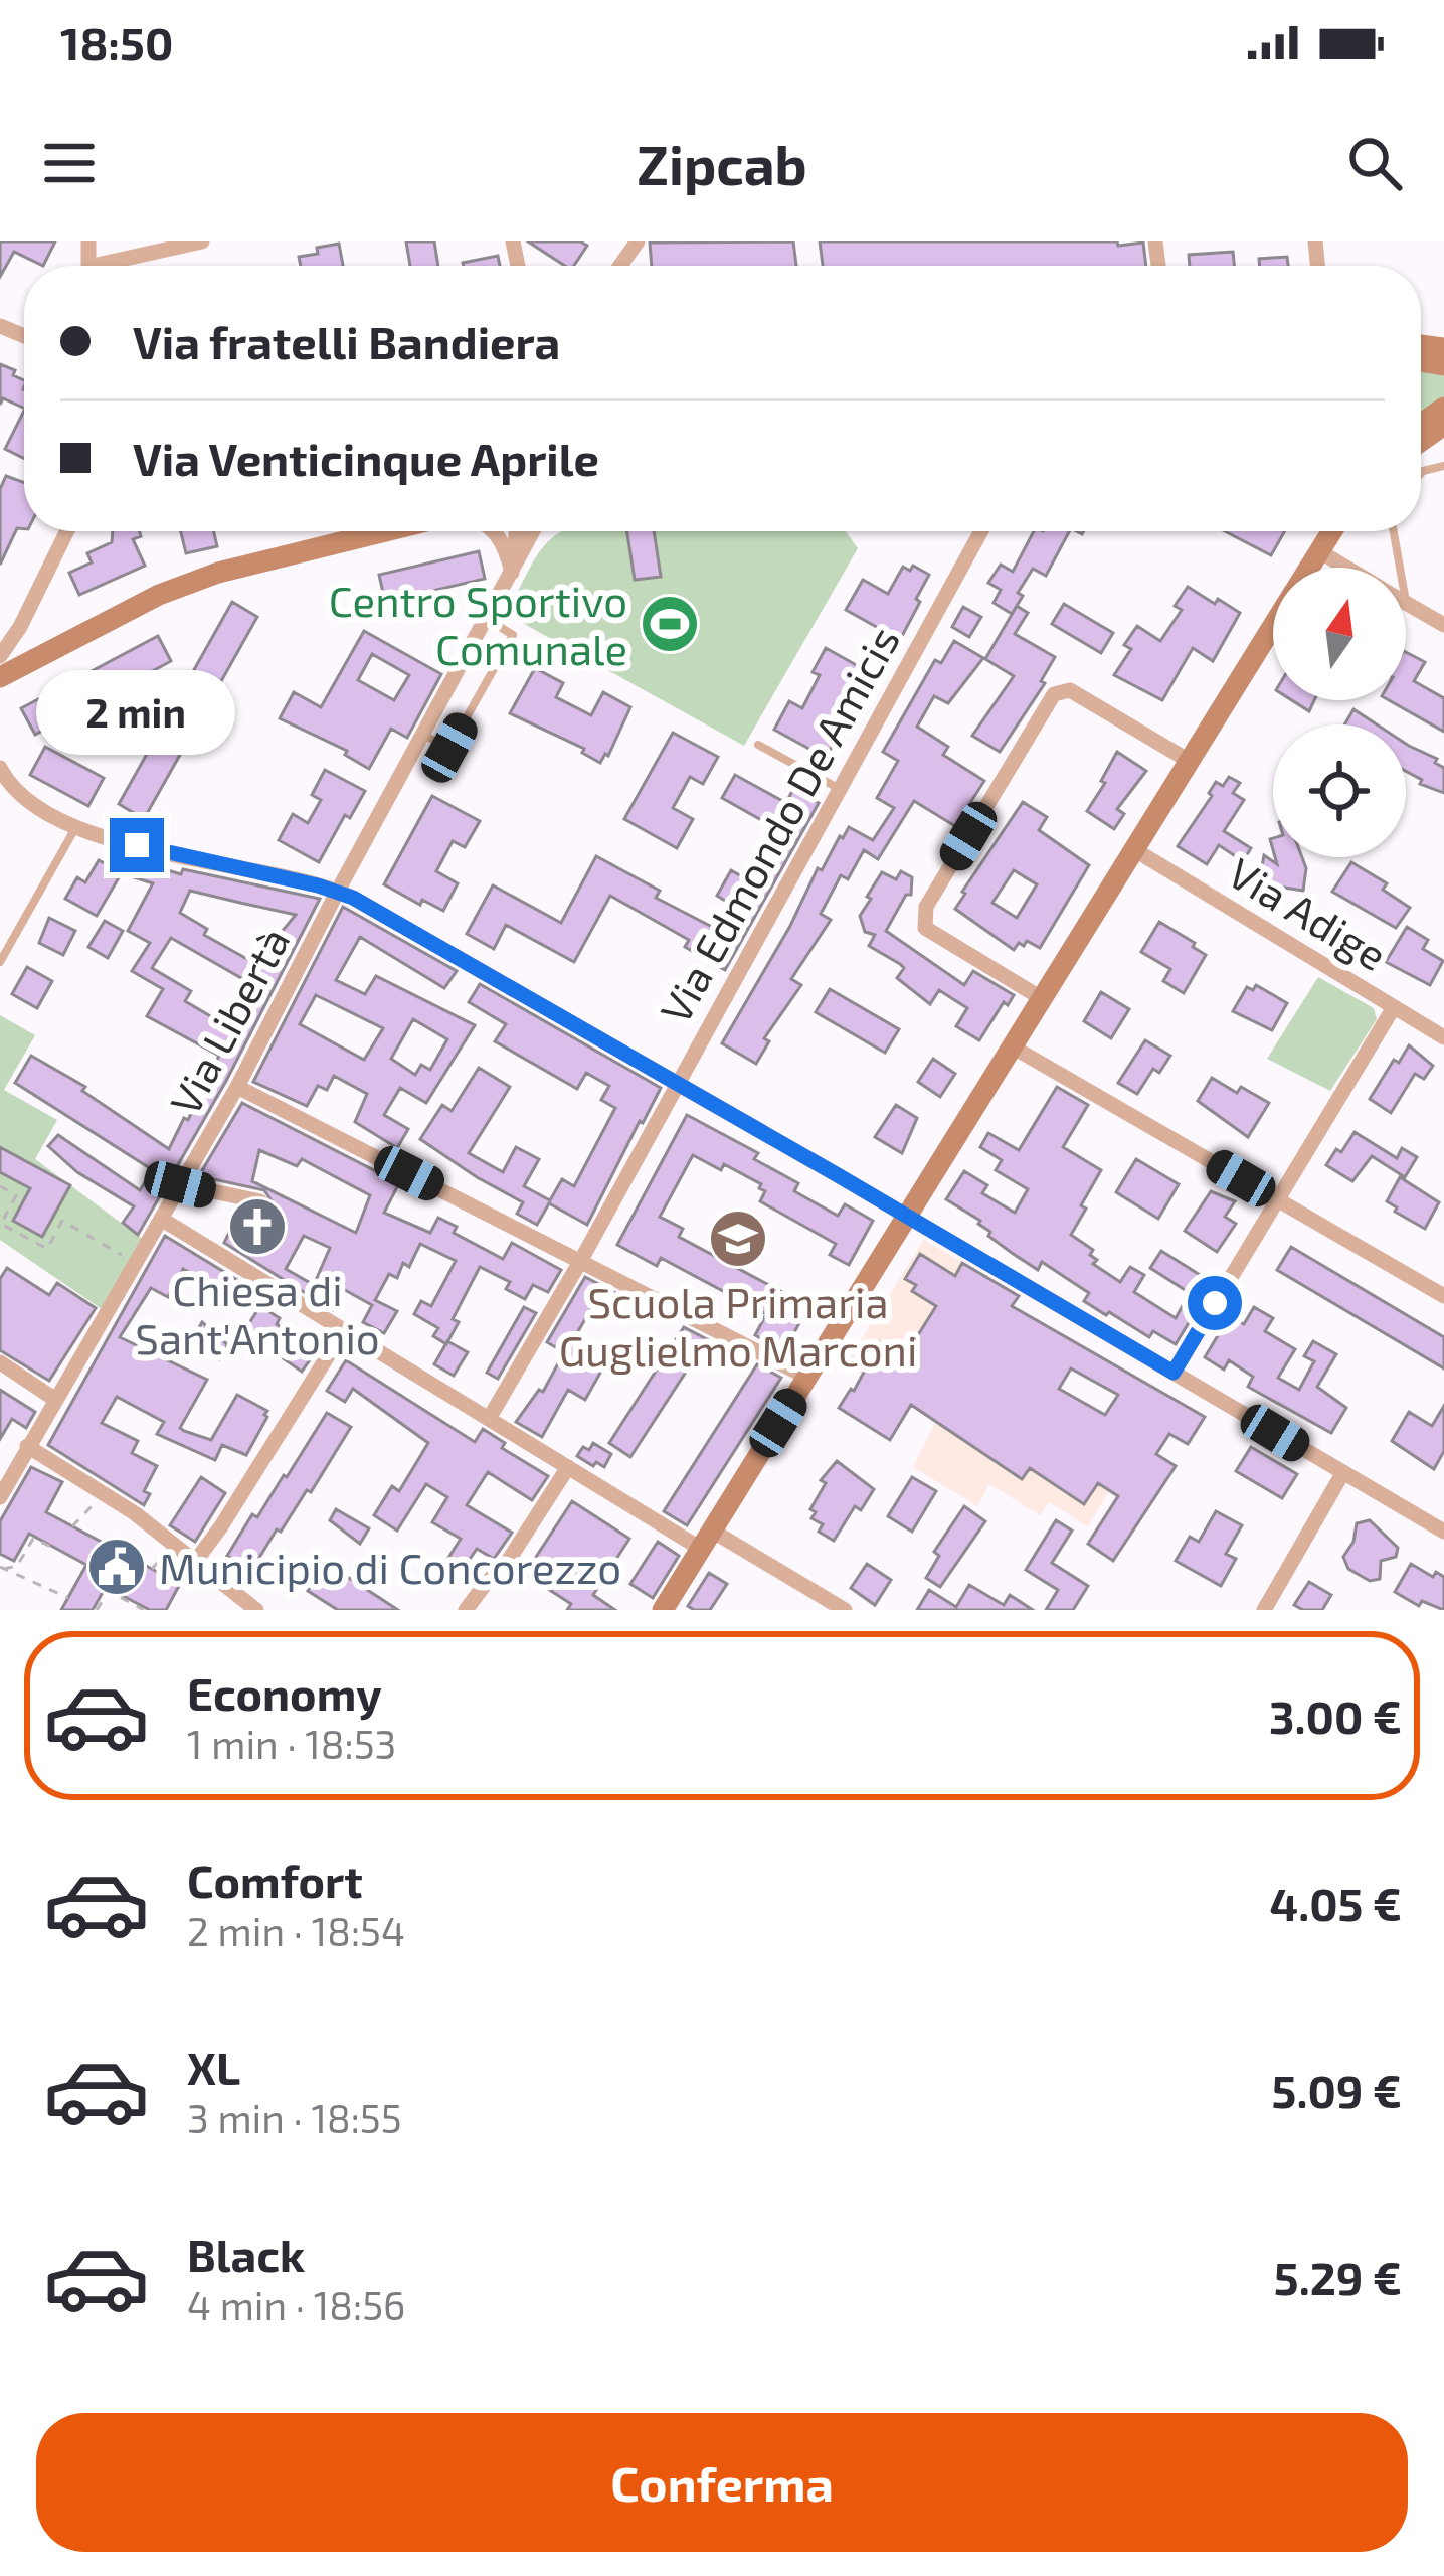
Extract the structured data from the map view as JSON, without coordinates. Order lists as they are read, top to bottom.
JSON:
{
  "streets": {
    "street": ["Via Edmondo De Amicis", "Via Adige", "Via Libertà"]
  },
  "places": {
    "sports": ["Centro Sportivo Comunale"],
    "church": ["Chiesa di Sant'Antonio"],
    "school or university": ["Scuola Primaria Guglielmo Marconi"],
    "public building": ["Municipio di Concorezzo"]
  },
  "north": "top",
  "page": {
    "status": "18:50",
    "header": "Zipcab",
    "banner": ["Via fratelli Bandiera", "Via Venticinque Aprile"],
    "bubble": "2 min",
    "list": [
      {
        "name": "Economy",
        "note": "1 min · 18:53",
        "value": "3.00 €"
      },
      {
        "name": "Comfort",
        "note": "2 min · 18:54",
        "value": "4.05 €"
      },
      {
        "name": "XL",
        "note": "3 min · 18:55",
        "value": "5.09 €"
      },
      {
        "name": "Black",
        "note": "4 min · 18:56",
        "value": "5.29 €"
      }
    ],
    "buttons": "Conferma"
  }
}
